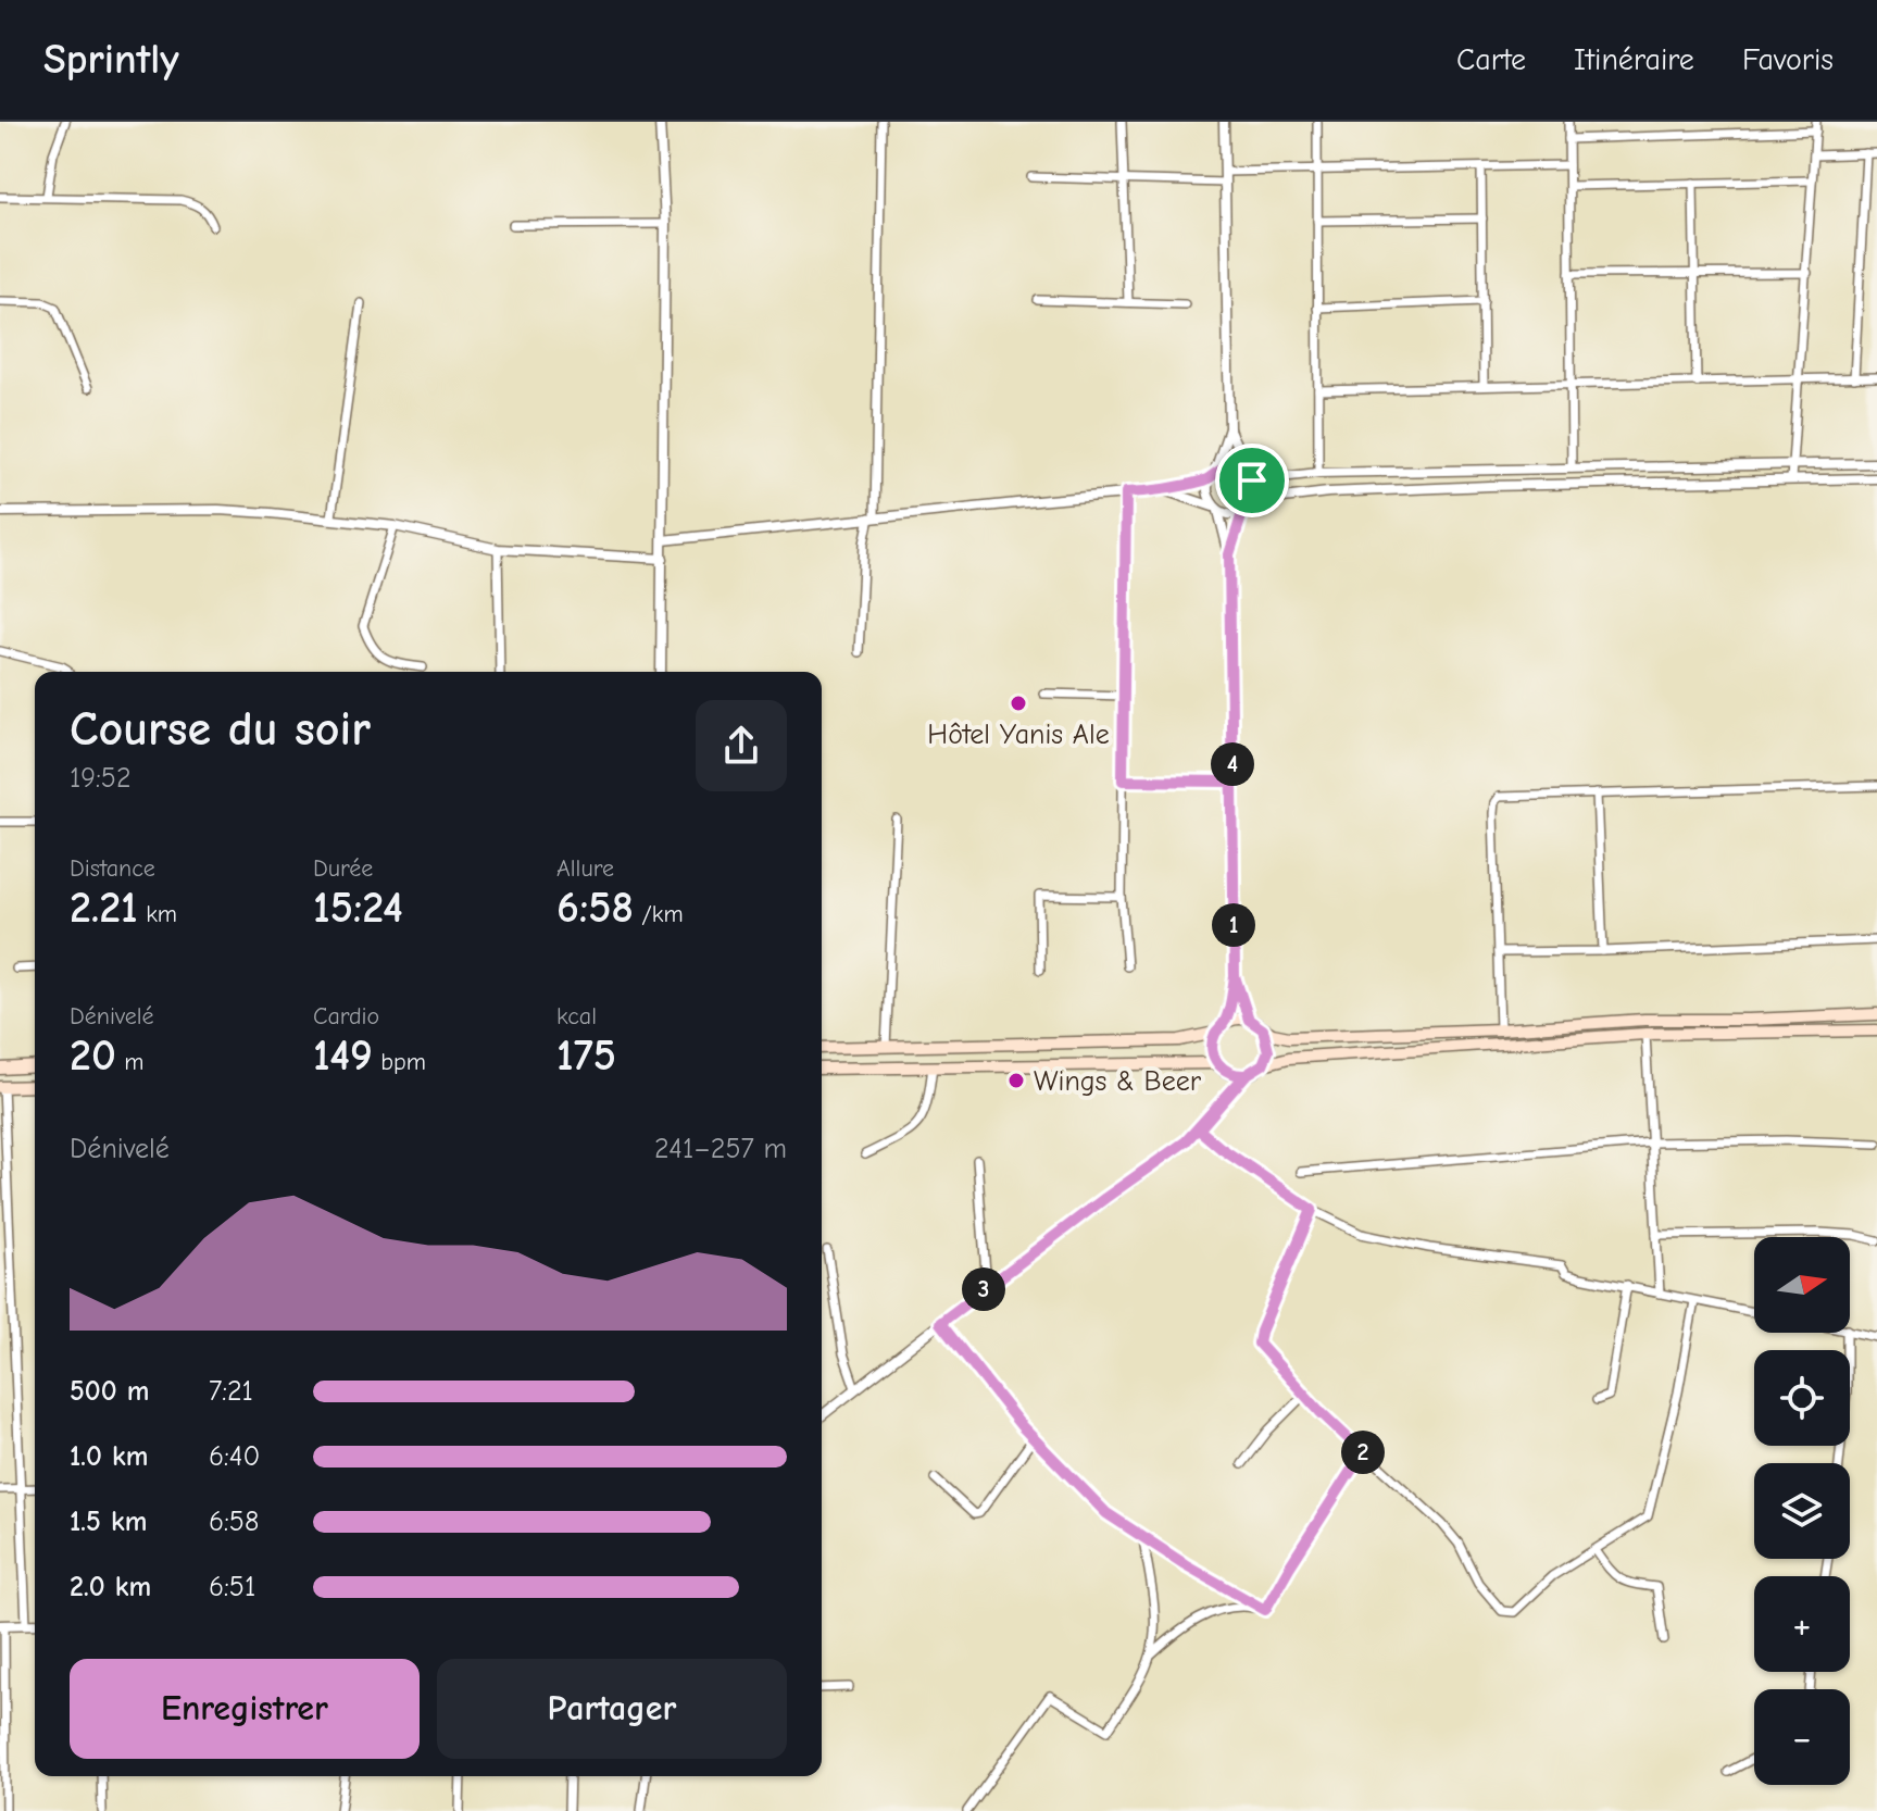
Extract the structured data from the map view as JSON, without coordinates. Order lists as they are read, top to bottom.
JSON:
{
  "places": ["Hôtel Yanis Ale", "Wings & Beer"],
  "north": "right",
  "page": {
    "header": "Sprintly",
    "nav": ["Carte", "Itinéraire", "Favoris"],
    "heading": ["Course du soir", "19:52"],
    "pins": [
      "4",
      "1",
      "3",
      "2"
    ],
    "stats": [
      ["Distance", "2.21 km"],
      ["Durée", "15:24"],
      ["Allure", "6:58 /km"],
      ["Dénivelé", "20 m"],
      ["Cardio", "149 bpm"],
      ["kcal", "175"]
    ],
    "chart": ["Dénivelé", "241–257 m"],
    "map_buttons": ["+", "−"],
    "list": [
      {
        "name": "500 m",
        "note": "7:21"
      },
      {
        "name": "1.0 km",
        "note": "6:40"
      },
      {
        "name": "1.5 km",
        "note": "6:58"
      },
      {
        "name": "2.0 km",
        "note": "6:51"
      }
    ],
    "buttons": ["Enregistrer", "Partager"]
  }
}
